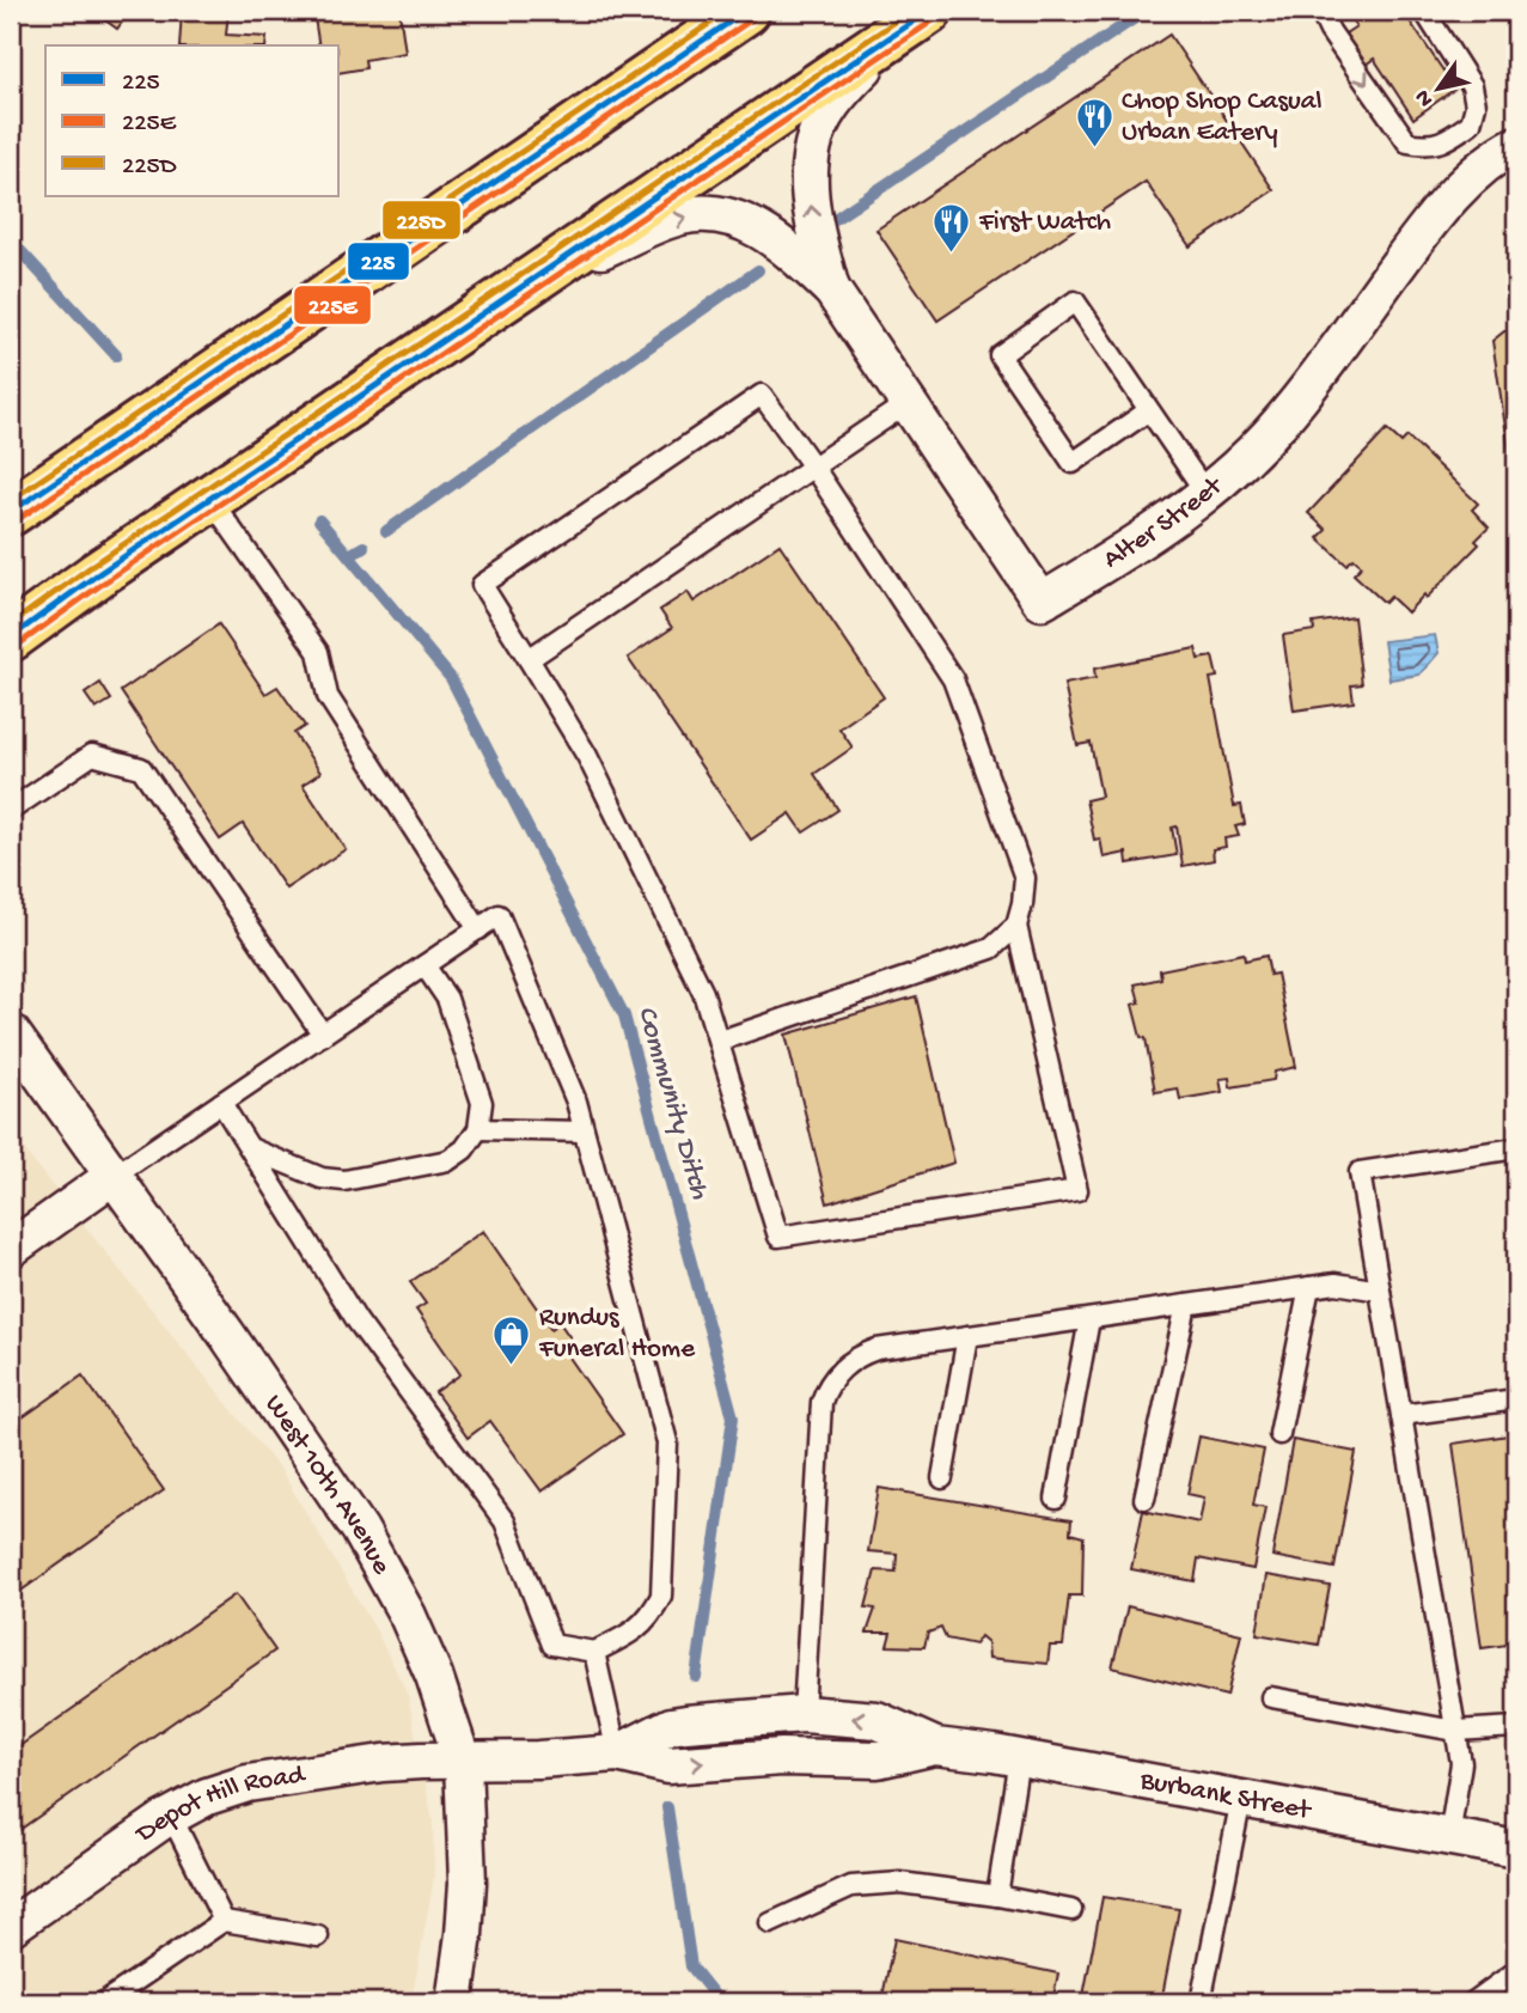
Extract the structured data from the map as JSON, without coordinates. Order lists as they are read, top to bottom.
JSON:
{
  "streets": {
    "street": [
      "Alter Street",
      "West 10th Avenue",
      "Burbank Street",
      "Depot Hill Road"
    ]
  },
  "crossings": [
    ["West 10th Avenue", "Burbank Street"],
    ["West 10th Avenue", "Depot Hill Road"],
    ["Burbank Street", "Depot Hill Road"]
  ],
  "water": ["Community Ditch"],
  "places": {
    "restaurant": ["Chop Shop Casual Urban Eatery", "First Watch"],
    "shop": ["Rundus Funeral Home"]
  },
  "lines": ["transit line 225", "transit line 225D", "transit line 225E"],
  "legend": ["225", "225E", "225D"],
  "north": "bottom left"
}
